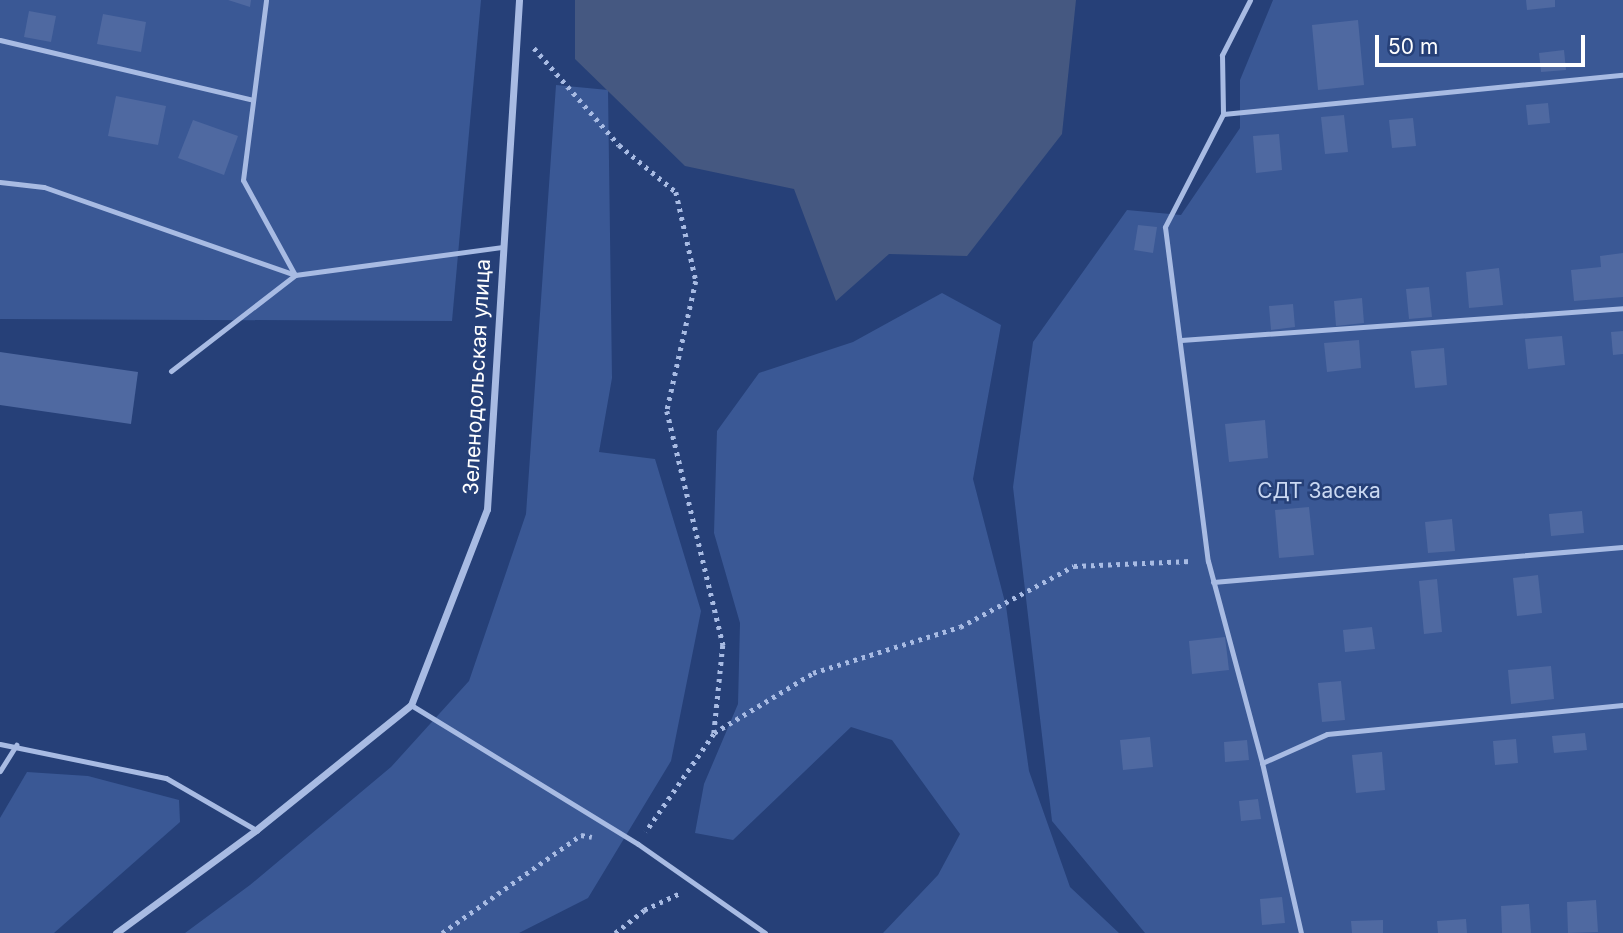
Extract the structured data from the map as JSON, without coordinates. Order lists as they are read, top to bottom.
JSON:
{
  "streets": {
    "street": ["Зеленодольская улица"]
  },
  "parks": ["СДТ Засека"],
  "scale_bar": "50 m"
}
